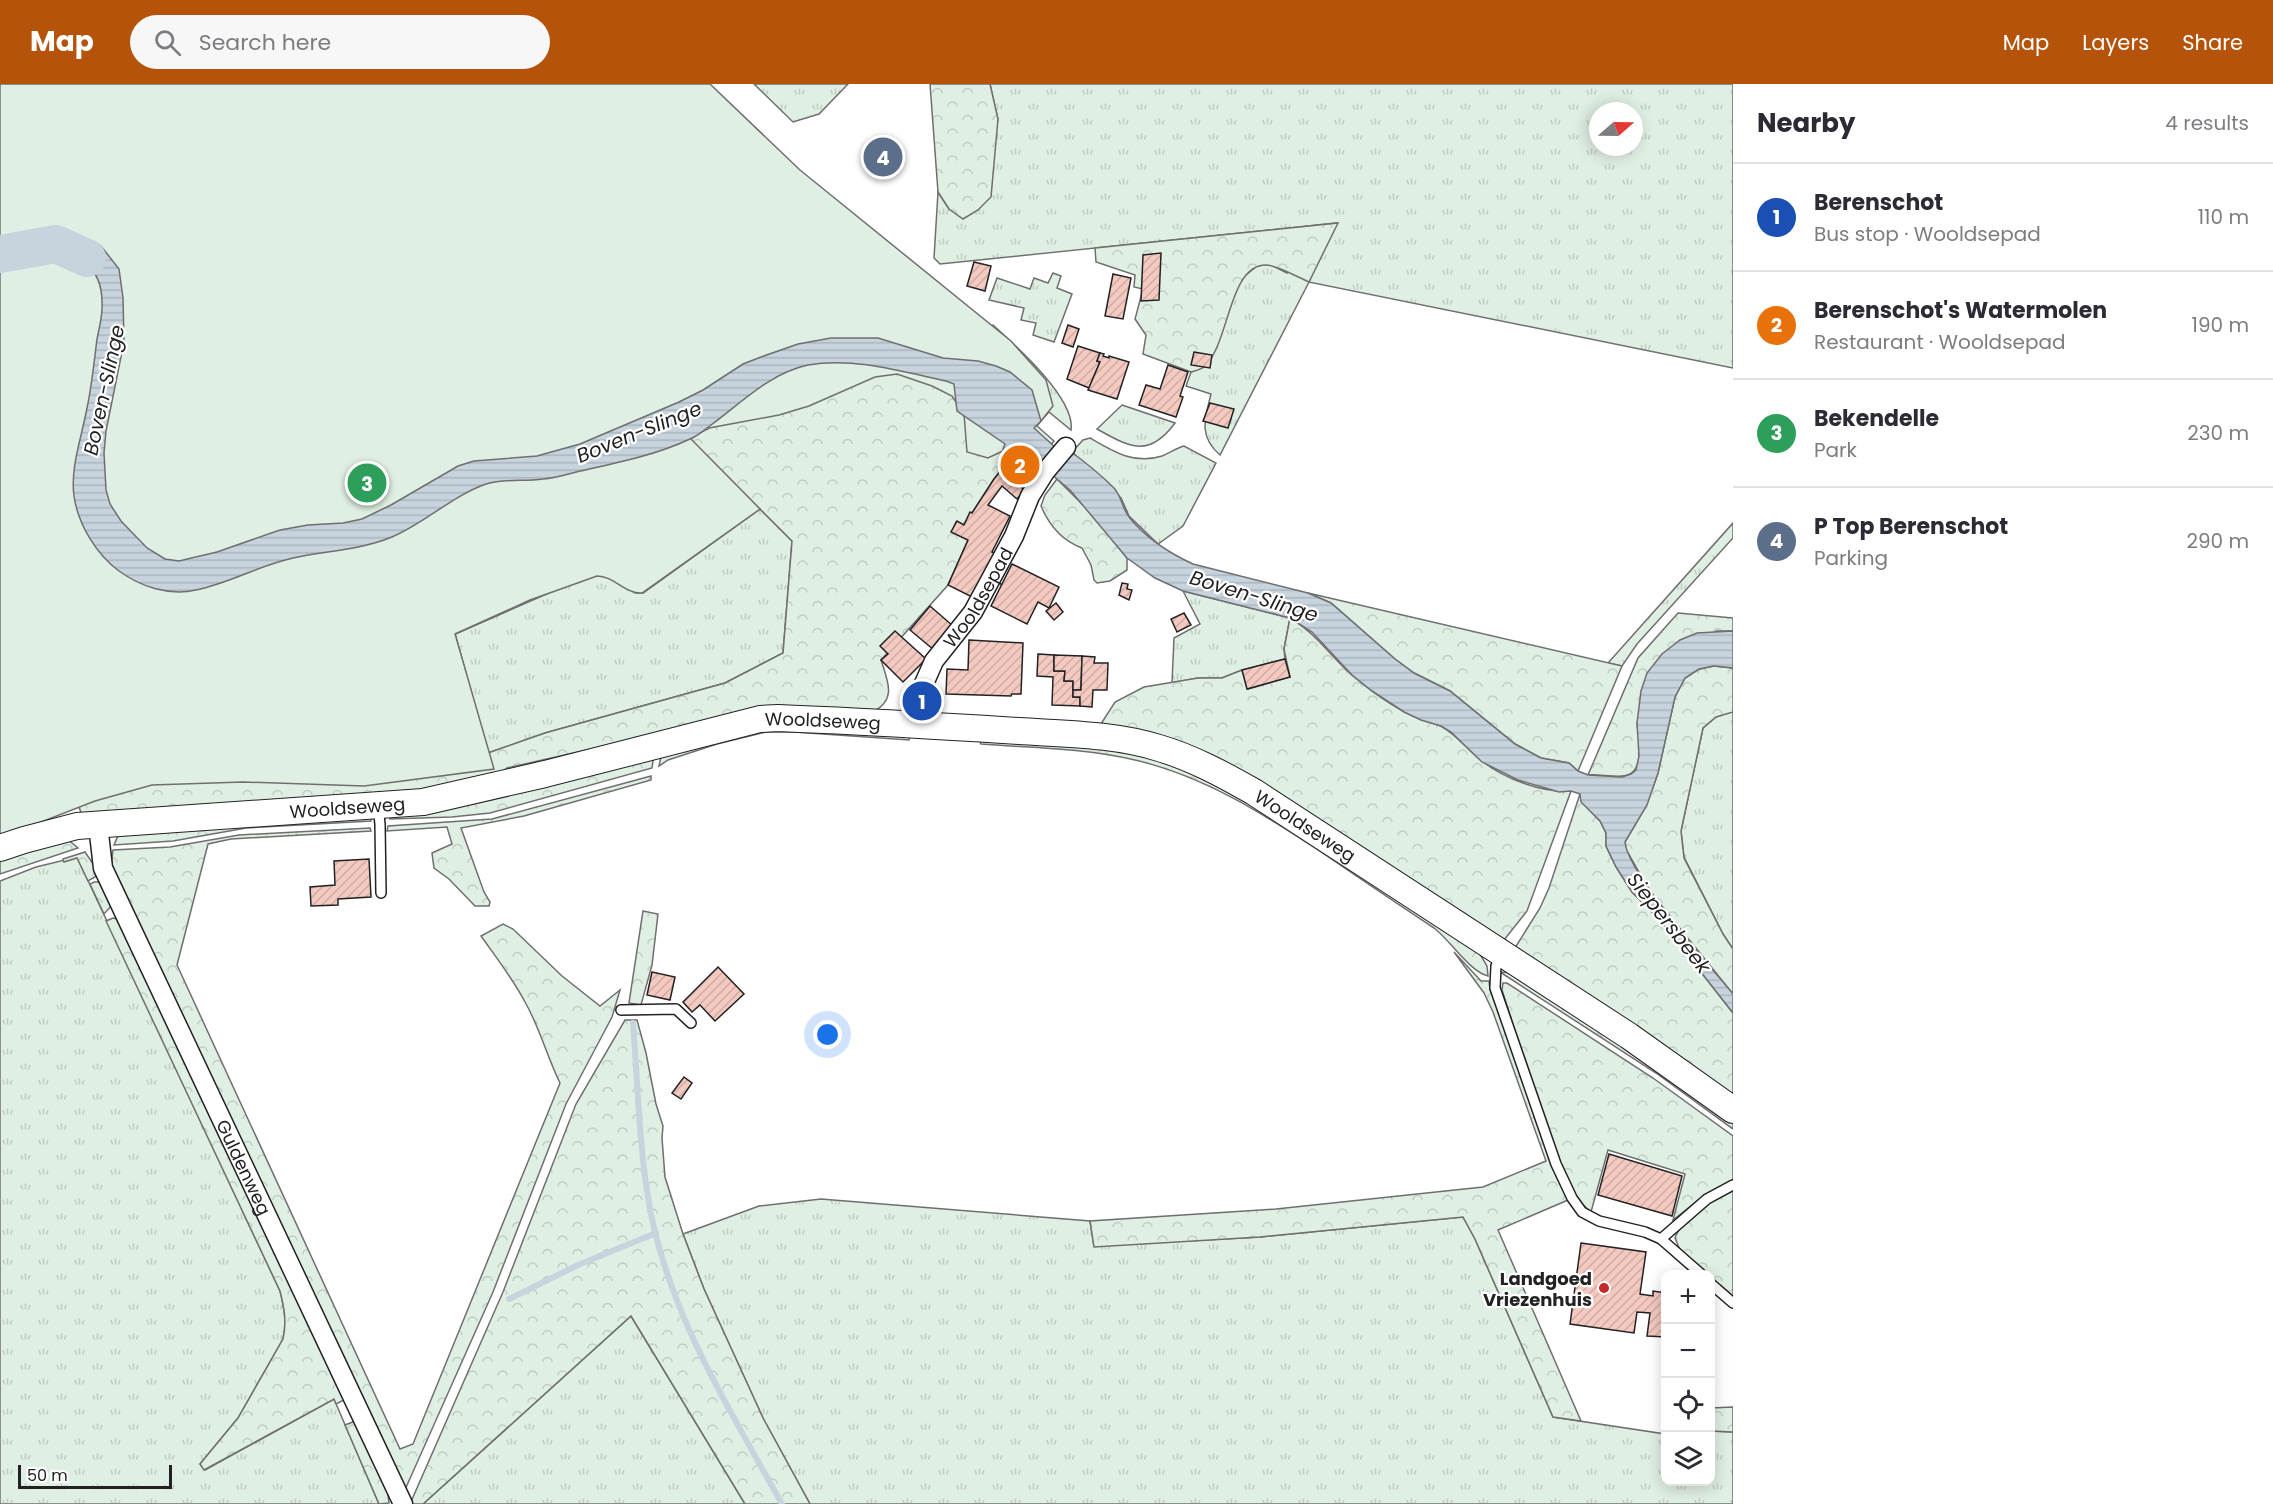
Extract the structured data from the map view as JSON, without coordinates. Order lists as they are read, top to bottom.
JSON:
{
  "streets": {
    "main road": ["Wooldseweg"],
    "street": ["Wooldsepad", "Guldenweg"]
  },
  "crossings": [
    ["Wooldsepad", "Wooldseweg"],
    ["Wooldseweg", "Guldenweg"]
  ],
  "water": ["Boven-Slinge", "Siepersbeek"],
  "places": ["Landgoed Vriezenhuis"],
  "scale_bar": "50 m",
  "north": "right",
  "page": {
    "header": "Map",
    "search": "Search here",
    "nav": ["Map", "Layers", "Share"],
    "heading": ["Nearby", "4 results"],
    "pins": [
      "4",
      "2",
      "3",
      "1"
    ],
    "list": [
      {
        "mark": "1",
        "name": "Berenschot",
        "note": "Bus stop · Wooldsepad",
        "value": "110 m"
      },
      {
        "mark": "2",
        "name": "Berenschot's Watermolen",
        "note": "Restaurant · Wooldsepad",
        "value": "190 m"
      },
      {
        "mark": "3",
        "name": "Bekendelle",
        "note": "Park",
        "value": "230 m"
      },
      {
        "mark": "4",
        "name": "P Top Berenschot",
        "note": "Parking",
        "value": "290 m"
      }
    ],
    "map_buttons": ["+", "−"],
    "scale": "50 m"
  }
}
